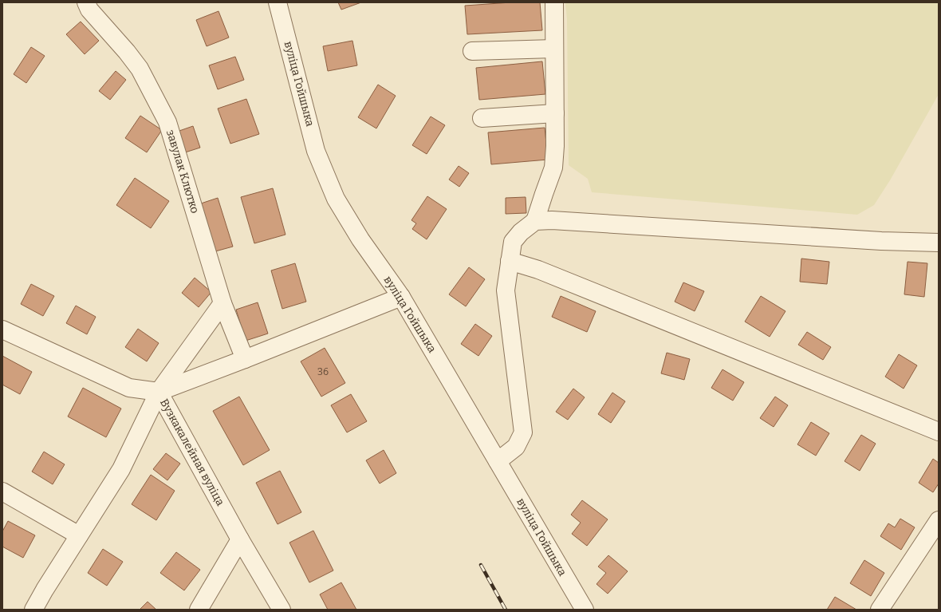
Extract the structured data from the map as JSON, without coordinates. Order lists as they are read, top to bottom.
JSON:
{
  "streets": {
    "street": ["вуліца Гойшыка", "завулак Клютко", "Вузкакалейная вуліца"]
  },
  "house_numbers": ["36"]
}
